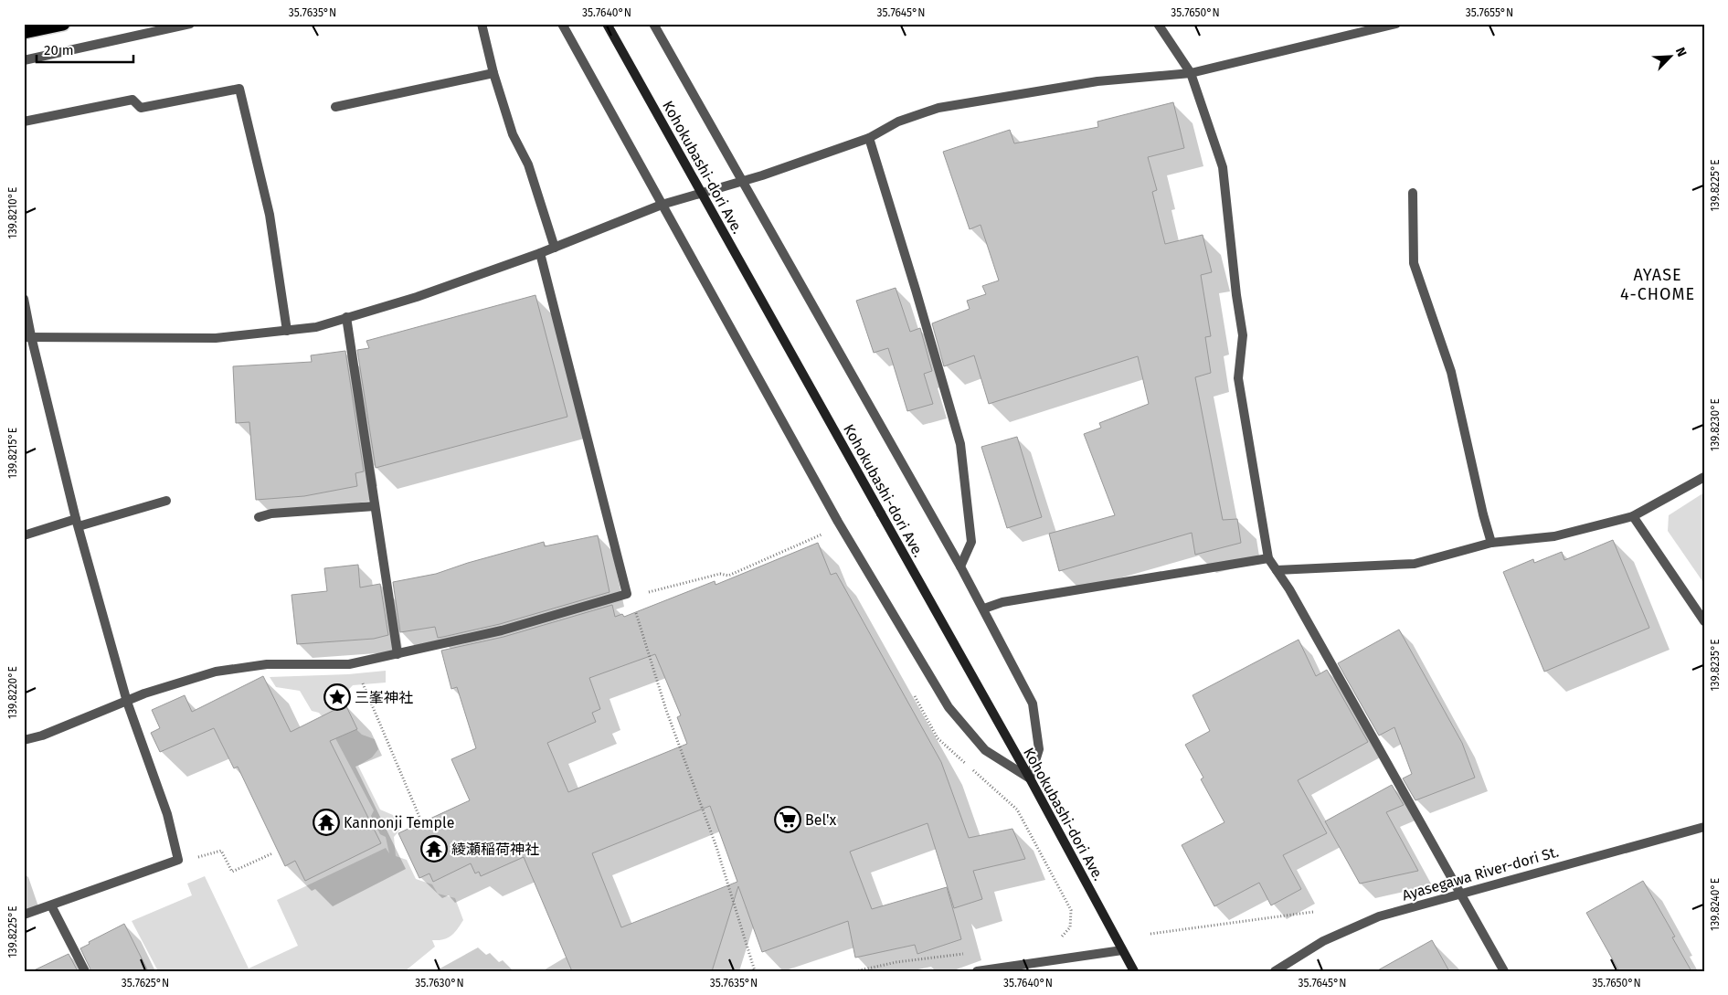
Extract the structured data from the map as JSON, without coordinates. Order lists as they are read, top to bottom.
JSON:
{
  "streets": {
    "main road": ["Kohokubashi-dori Ave."],
    "street": ["Ayasegawa River-dori St."]
  },
  "districts": ["AYASE 4-CHOME"],
  "places": {
    "place": ["三峯神社"],
    "supermarket": ["Bel'x"],
    "temple": ["Kannonji Temple", "綾瀬稲荷神社"]
  },
  "scale_bar": "20 m",
  "north": "top right",
  "coordinates": [
    "35.7635°N",
    "35.7640°N",
    "35.7645°N",
    "35.7650°N",
    "35.7655°N",
    "139.8225°E",
    "139.8210°E",
    "139.8230°E",
    "139.8215°E",
    "139.8235°E",
    "139.8220°E",
    "139.8240°E",
    "35.7625°N",
    "35.7630°N"
  ]
}
